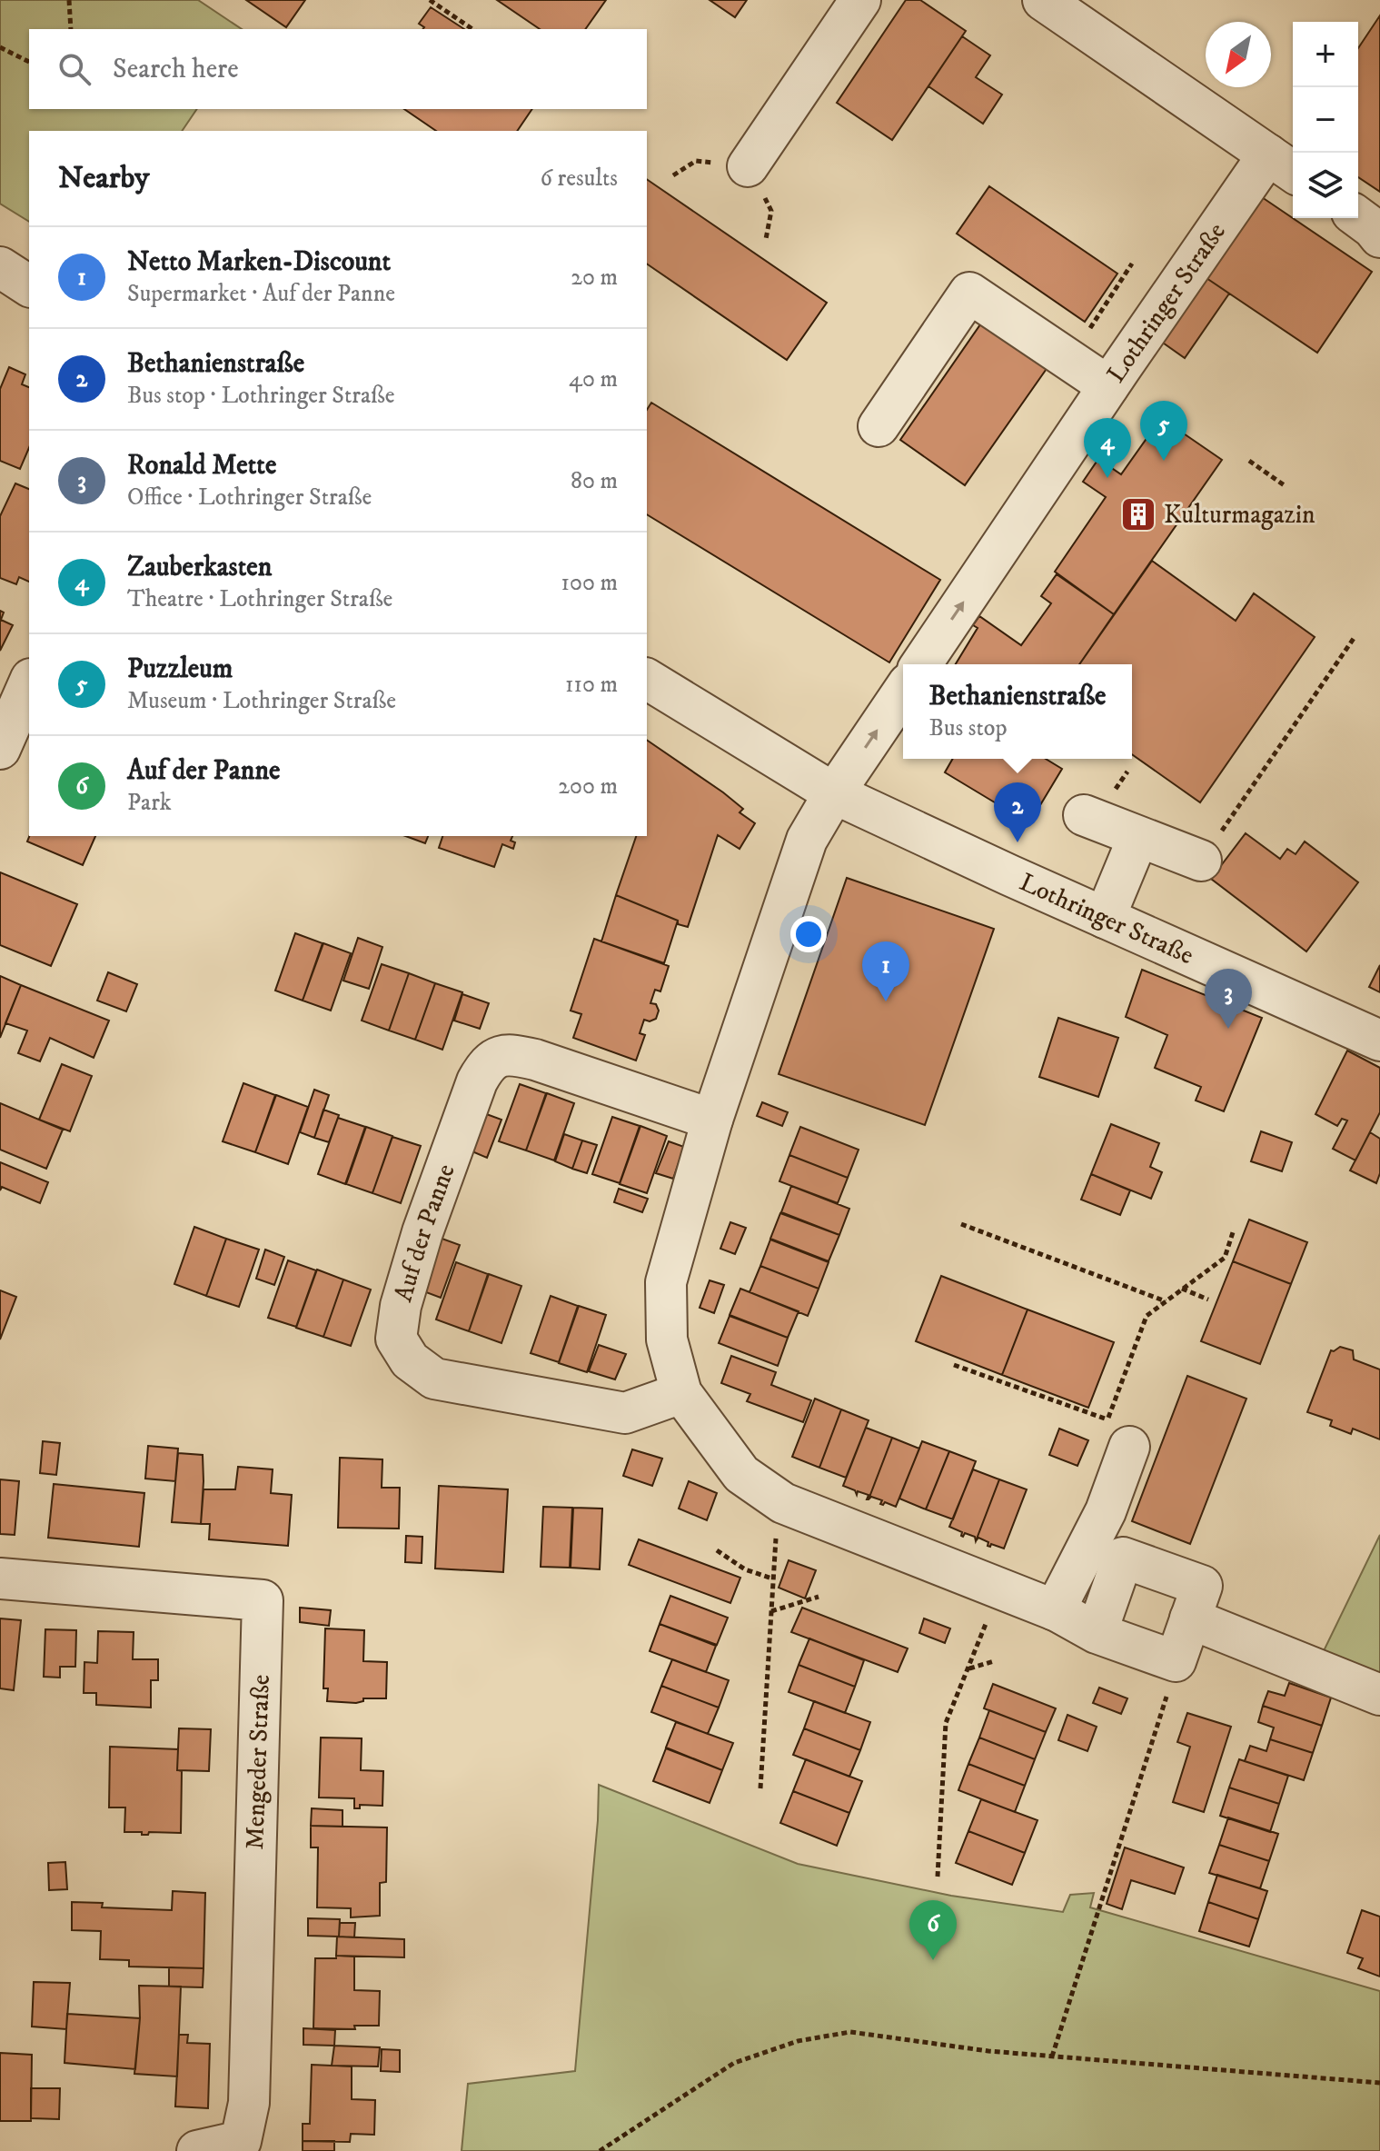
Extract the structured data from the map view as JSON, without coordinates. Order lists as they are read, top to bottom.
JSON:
{
  "streets": {
    "street": ["Lothringer Straße", "Auf der Panne", "Mengeder Straße"]
  },
  "places": {
    "building": ["Kulturmagazin"]
  },
  "north": "bottom left",
  "page": {
    "map_buttons": ["+", "−"],
    "search": "Search here",
    "heading": ["Nearby", "6 results"],
    "list": [
      {
        "mark": "1",
        "name": "Netto Marken-Discount",
        "note": "Supermarket · Auf der Panne",
        "value": "20 m"
      },
      {
        "mark": "2",
        "name": "Bethanienstraße",
        "note": "Bus stop · Lothringer Straße",
        "value": "40 m"
      },
      {
        "mark": "3",
        "name": "Ronald Mette",
        "note": "Office · Lothringer Straße",
        "value": "80 m"
      },
      {
        "mark": "4",
        "name": "Zauberkasten",
        "note": "Theatre · Lothringer Straße",
        "value": "100 m"
      },
      {
        "mark": "5",
        "name": "Puzzleum",
        "note": "Museum · Lothringer Straße",
        "value": "110 m"
      },
      {
        "mark": "6",
        "name": "Auf der Panne",
        "note": "Park",
        "value": "200 m"
      }
    ],
    "pins": [
      "5",
      "4",
      "2",
      "1",
      "3",
      "6"
    ],
    "popup": ["Bethanienstraße", "Bus stop"]
  }
}
